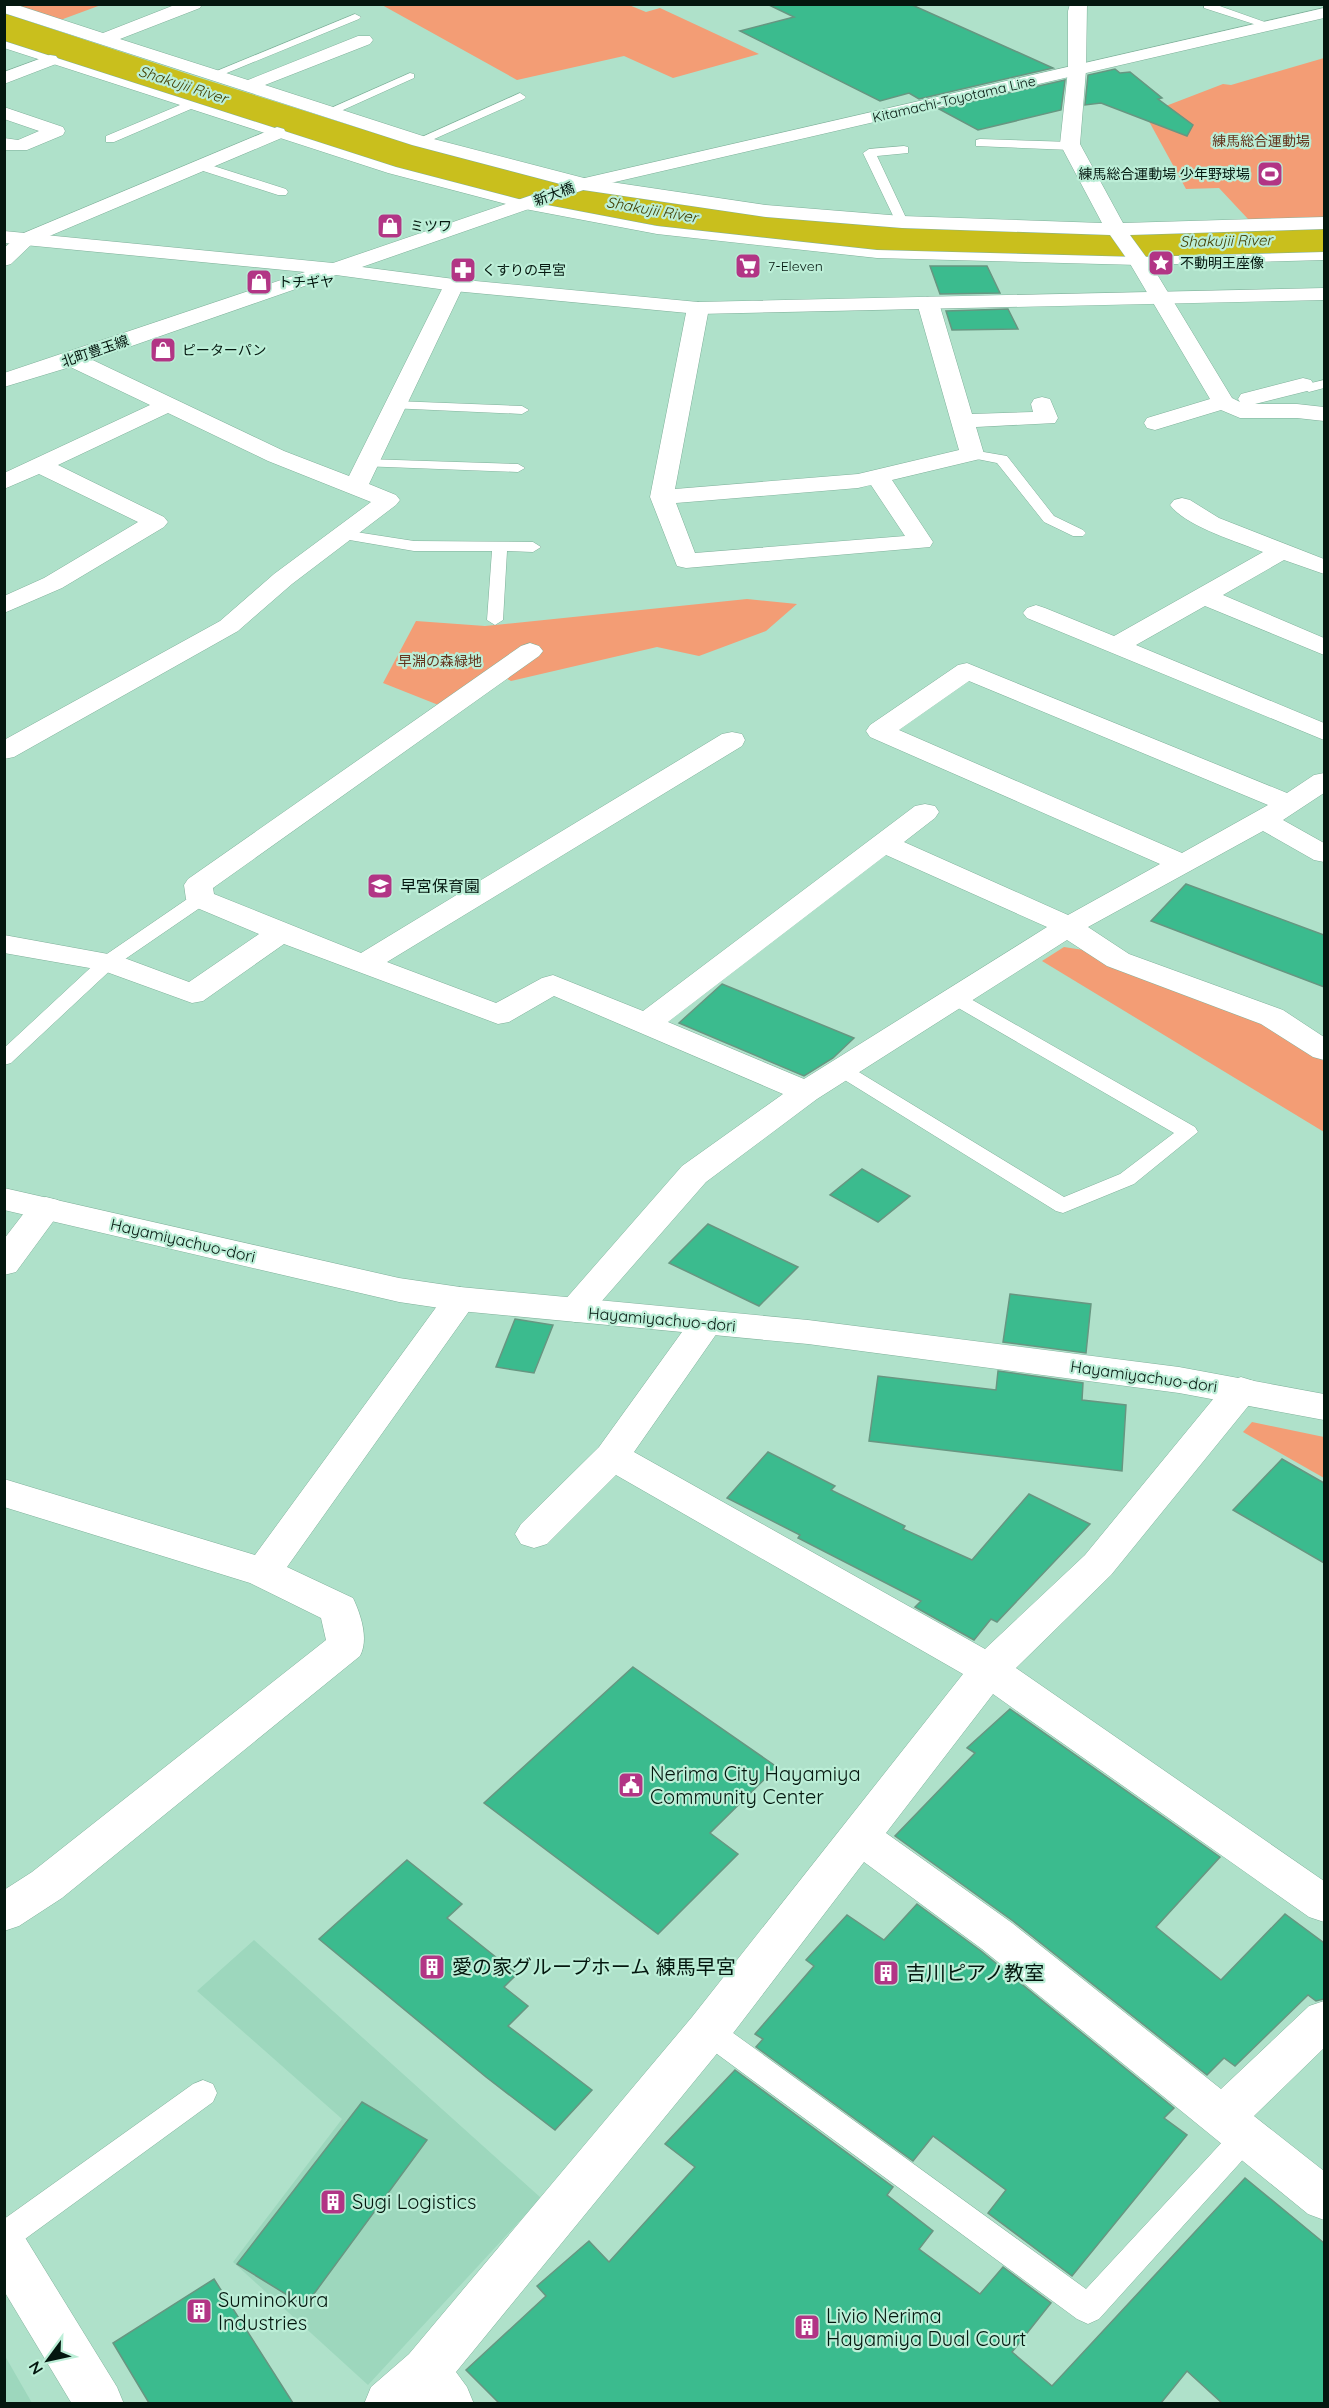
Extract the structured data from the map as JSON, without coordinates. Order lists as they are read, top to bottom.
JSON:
{
  "streets": {
    "street": [
      "Kitamachi-Toyotama Line",
      "新大橋",
      "北町豊玉線",
      "Hayamiyachuo-dori"
    ]
  },
  "crossings": [
    ["Kitamachi-Toyotama Line", "新大橋"],
    ["新大橋", "北町豊玉線"]
  ],
  "water": ["Shakujii River"],
  "parks": ["練馬総合運動場", "早淵の森緑地"],
  "places": {
    "sports": ["練馬総合運動場 少年野球場"],
    "shop": ["ミツワ", "トチギヤ", "ピーターパン"],
    "place": ["不動明王座像"],
    "supermarket": ["7-Eleven"],
    "pharmacy": ["くすりの早宮"],
    "school or university": ["早宮保育園"],
    "public building": ["Nerima City Hayamiya Community Center"],
    "building": [
      "愛の家グループホーム 練馬早宮",
      "吉川ピアノ教室",
      "Sugi Logistics",
      "Suminokura Industries",
      "Livio Nerima Hayamiya Dual Court"
    ]
  },
  "north": "bottom left"
}
